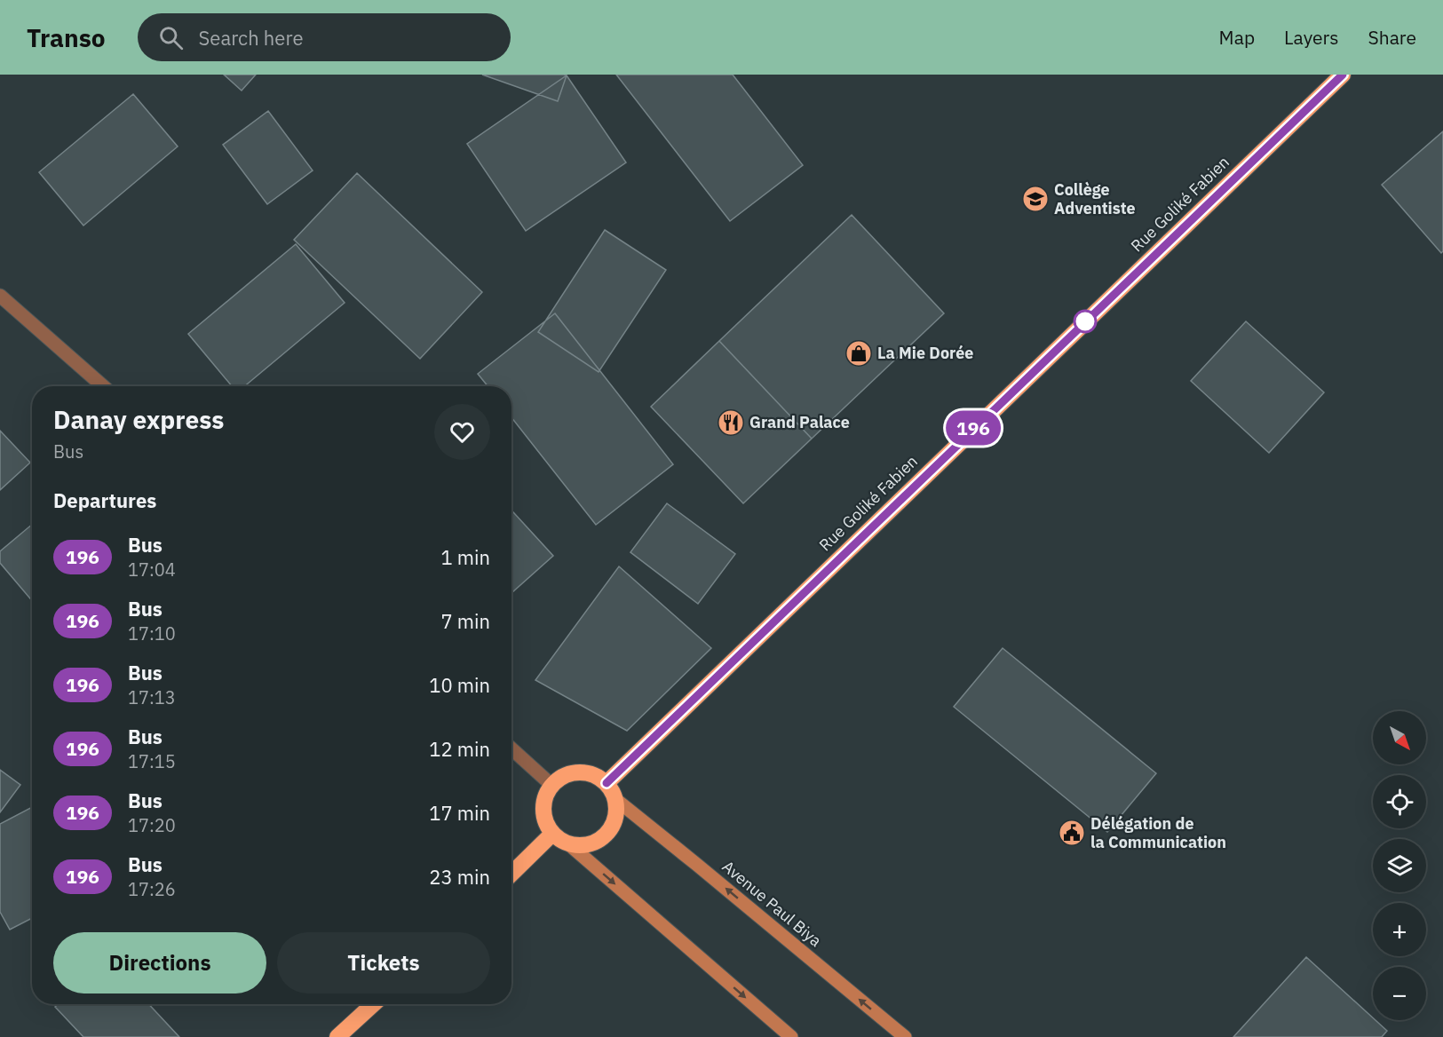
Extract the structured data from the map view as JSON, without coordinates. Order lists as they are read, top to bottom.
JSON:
{
  "streets": {
    "highway": ["Rue Goliké Fabien"],
    "street": ["Avenue Paul Biya"]
  },
  "crossings": [
    ["Rue Goliké Fabien", "Avenue Paul Biya"]
  ],
  "places": {
    "school or university": ["Collège Adventiste"],
    "shop": ["La Mie Dorée"],
    "restaurant": ["Grand Palace"],
    "public building": ["Délégation de la Communication"]
  },
  "lines": ["bus line 196"],
  "north": "bottom right",
  "page": {
    "header": "Transo",
    "search": "Search here",
    "nav": ["Map", "Layers", "Share"],
    "on_map": "196",
    "heading": [
      ["Danay express", "Bus"],
      "Departures"
    ],
    "list": [
      {
        "mark": "196",
        "name": "Bus",
        "note": "17:04",
        "value": "1 min"
      },
      {
        "mark": "196",
        "name": "Bus",
        "note": "17:10",
        "value": "7 min"
      },
      {
        "mark": "196",
        "name": "Bus",
        "note": "17:13",
        "value": "10 min"
      },
      {
        "mark": "196",
        "name": "Bus",
        "note": "17:15",
        "value": "12 min"
      },
      {
        "mark": "196",
        "name": "Bus",
        "note": "17:20",
        "value": "17 min"
      },
      {
        "mark": "196",
        "name": "Bus",
        "note": "17:26",
        "value": "23 min"
      }
    ],
    "map_buttons": ["+", "−"],
    "buttons": ["Directions", "Tickets"]
  }
}
